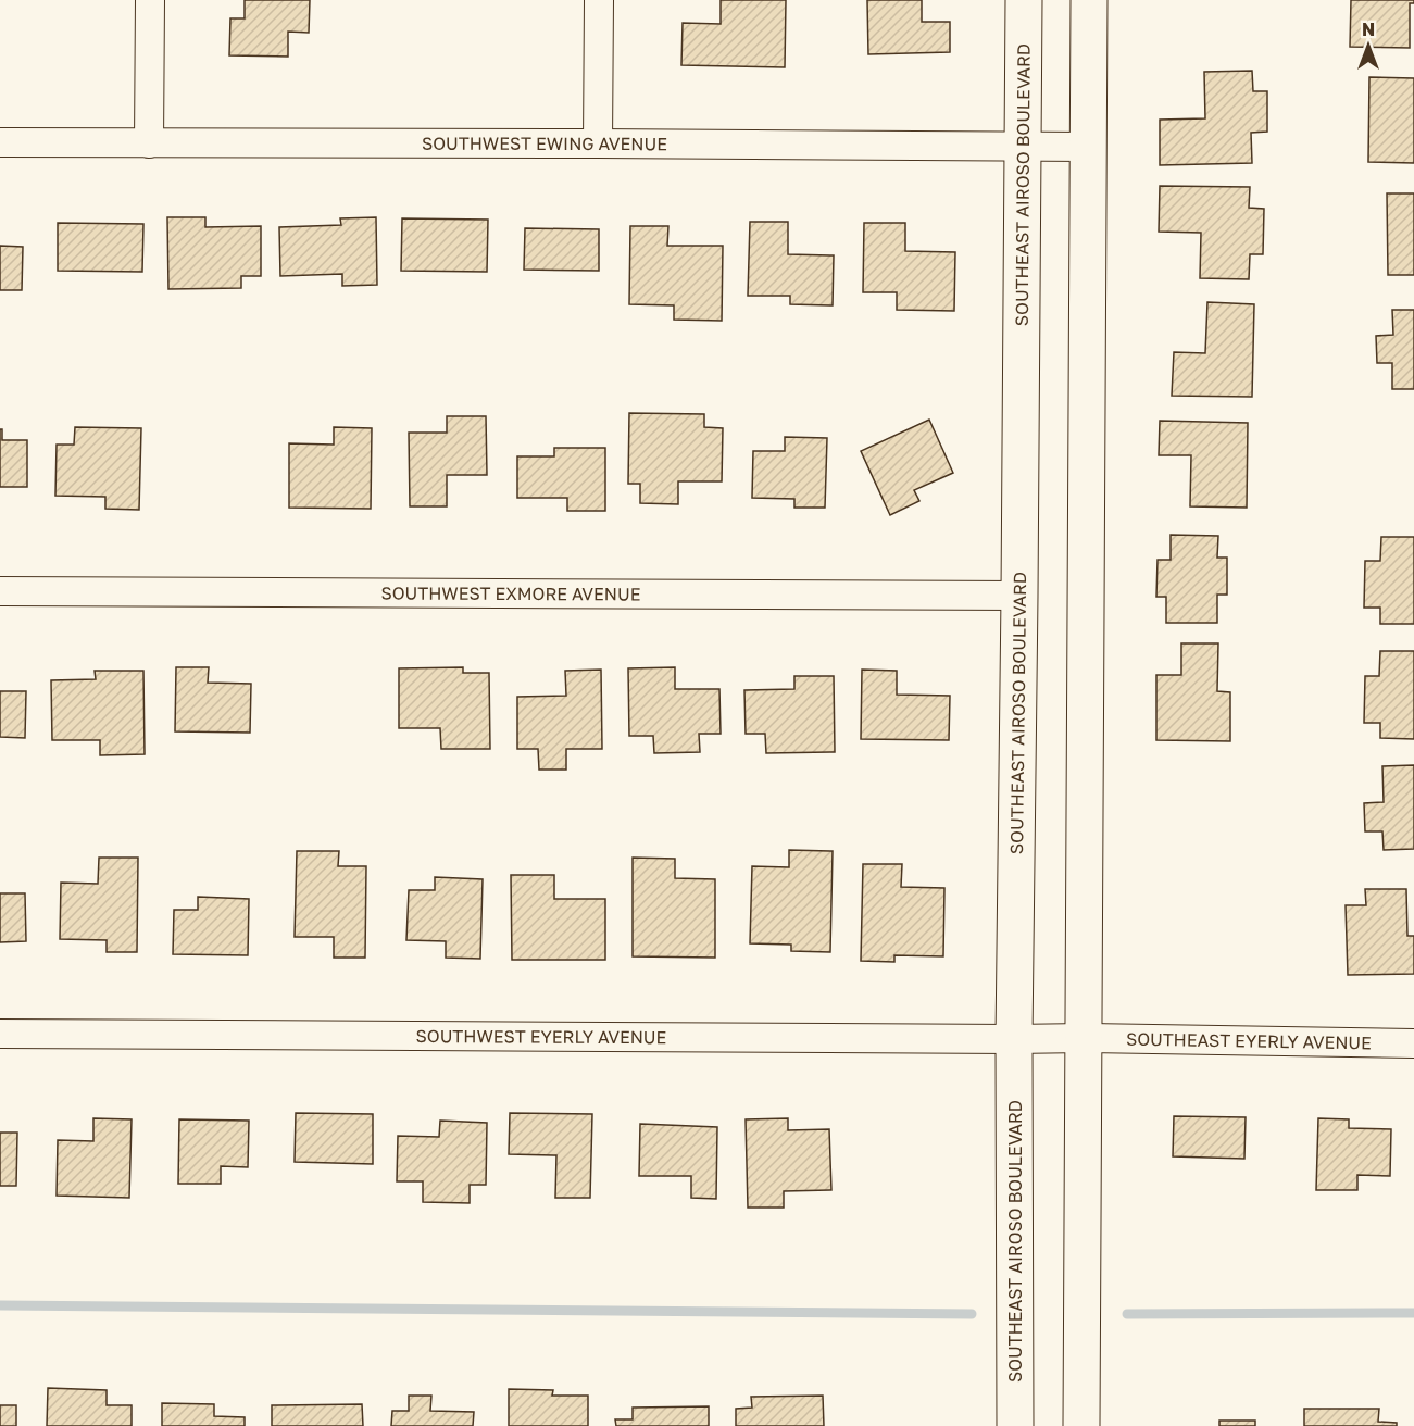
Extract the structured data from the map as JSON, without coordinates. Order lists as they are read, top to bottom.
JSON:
{
  "streets": {
    "main road": ["SOUTHEAST AIROSO BOULEVARD"],
    "street": [
      "SOUTHWEST EWING AVENUE",
      "SOUTHWEST EXMORE AVENUE",
      "SOUTHWEST EYERLY AVENUE",
      "SOUTHEAST EYERLY AVENUE"
    ]
  },
  "crossings": [
    ["SOUTHWEST EWING AVENUE", "SOUTHEAST AIROSO BOULEVARD"],
    ["SOUTHEAST AIROSO BOULEVARD", "SOUTHWEST EXMORE AVENUE"],
    ["SOUTHEAST AIROSO BOULEVARD", "SOUTHWEST EYERLY AVENUE"],
    ["SOUTHWEST EYERLY AVENUE", "SOUTHEAST EYERLY AVENUE"]
  ],
  "north": "top"
}
